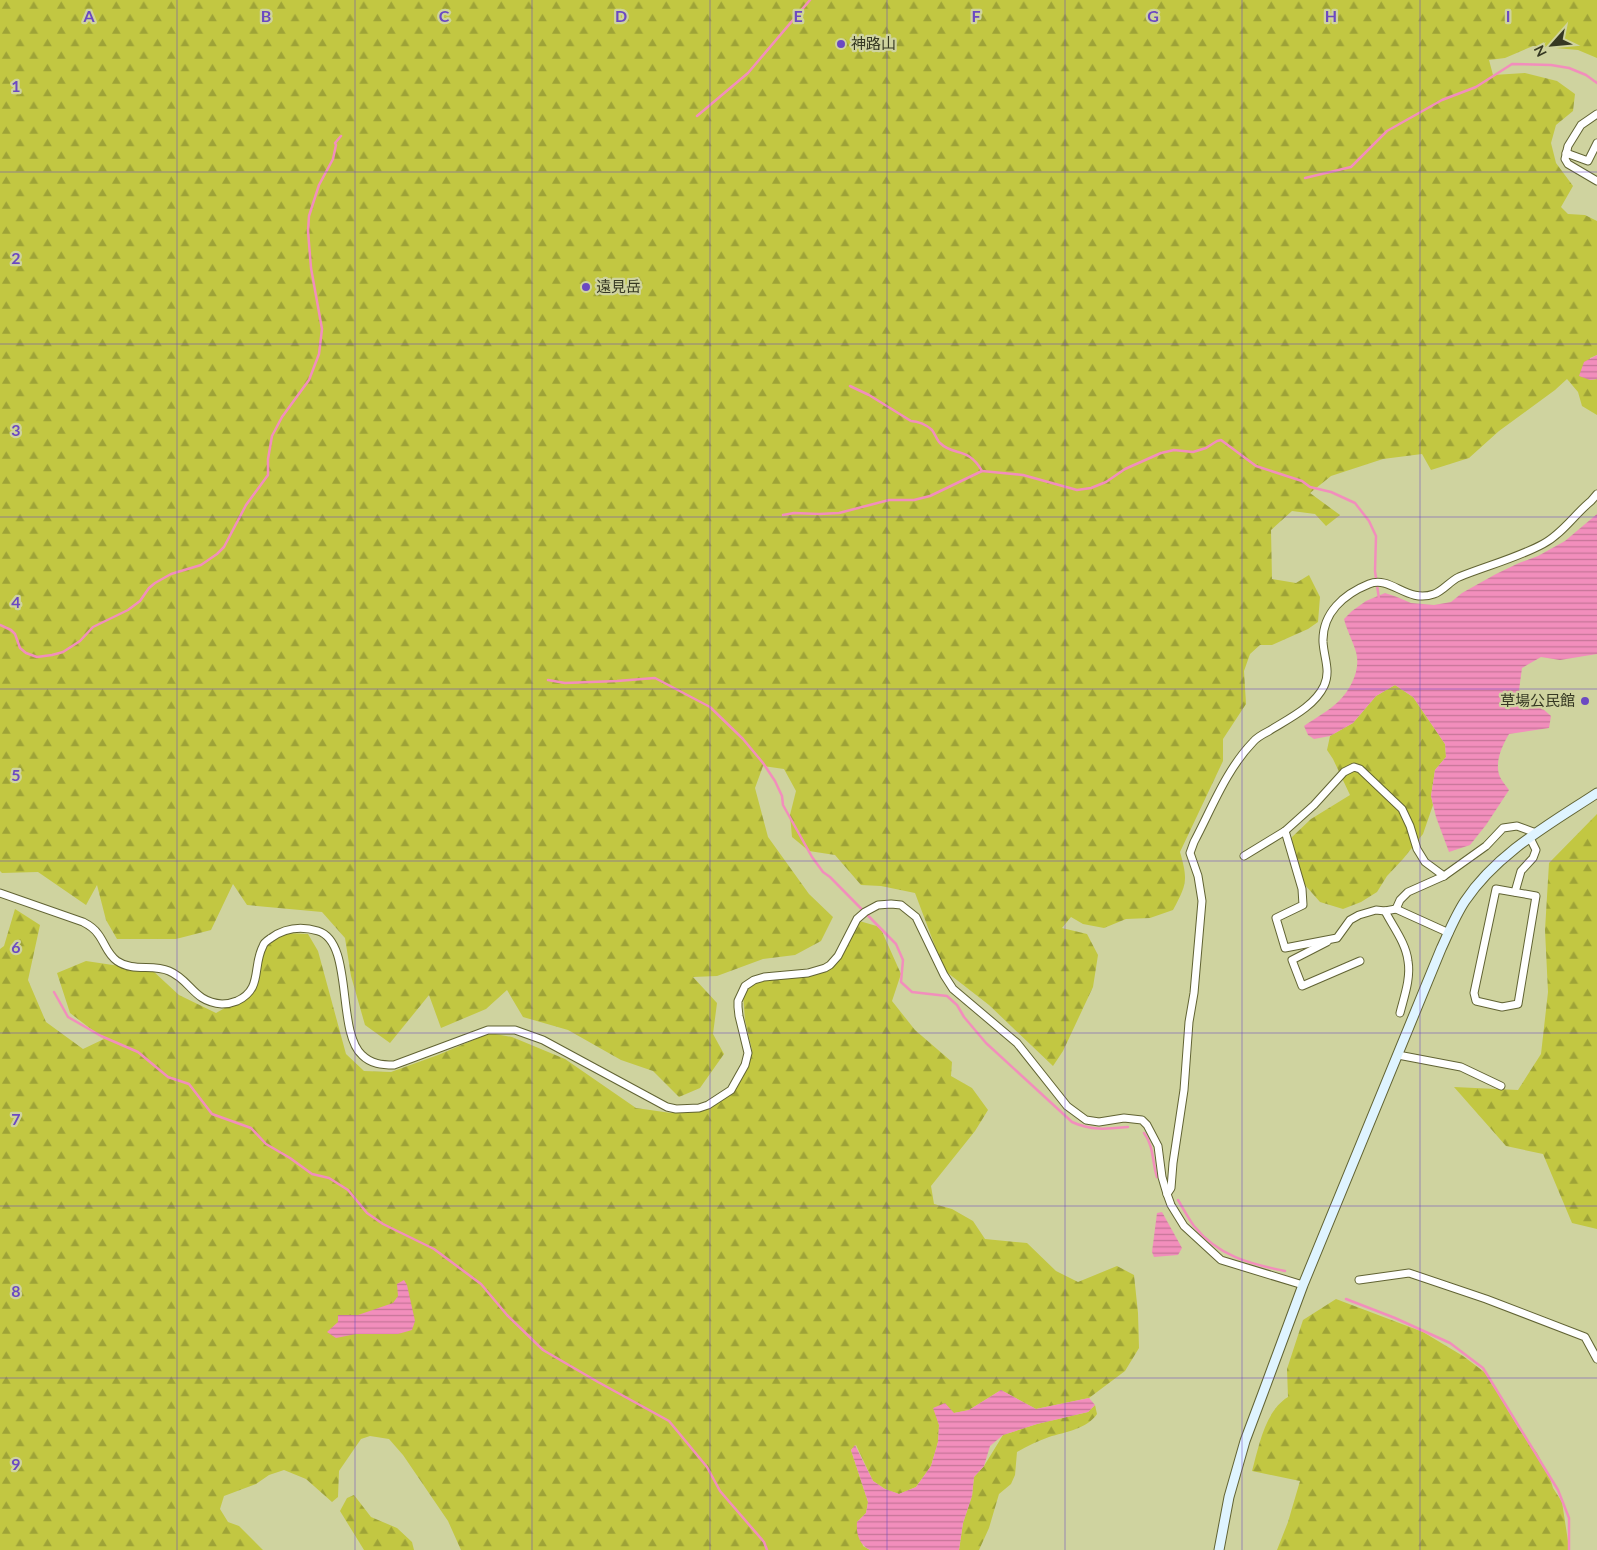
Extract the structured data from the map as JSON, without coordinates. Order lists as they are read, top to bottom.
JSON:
{
  "places": ["神路山", "遠見岳", "草場公民館"],
  "north": "bottom left",
  "grid": {
    "columns": [
      "A",
      "B",
      "C",
      "D",
      "E",
      "F",
      "G",
      "H",
      "I"
    ],
    "rows": [
      "1",
      "2",
      "3",
      "4",
      "5",
      "6",
      "7",
      "8",
      "9"
    ]
  }
}
